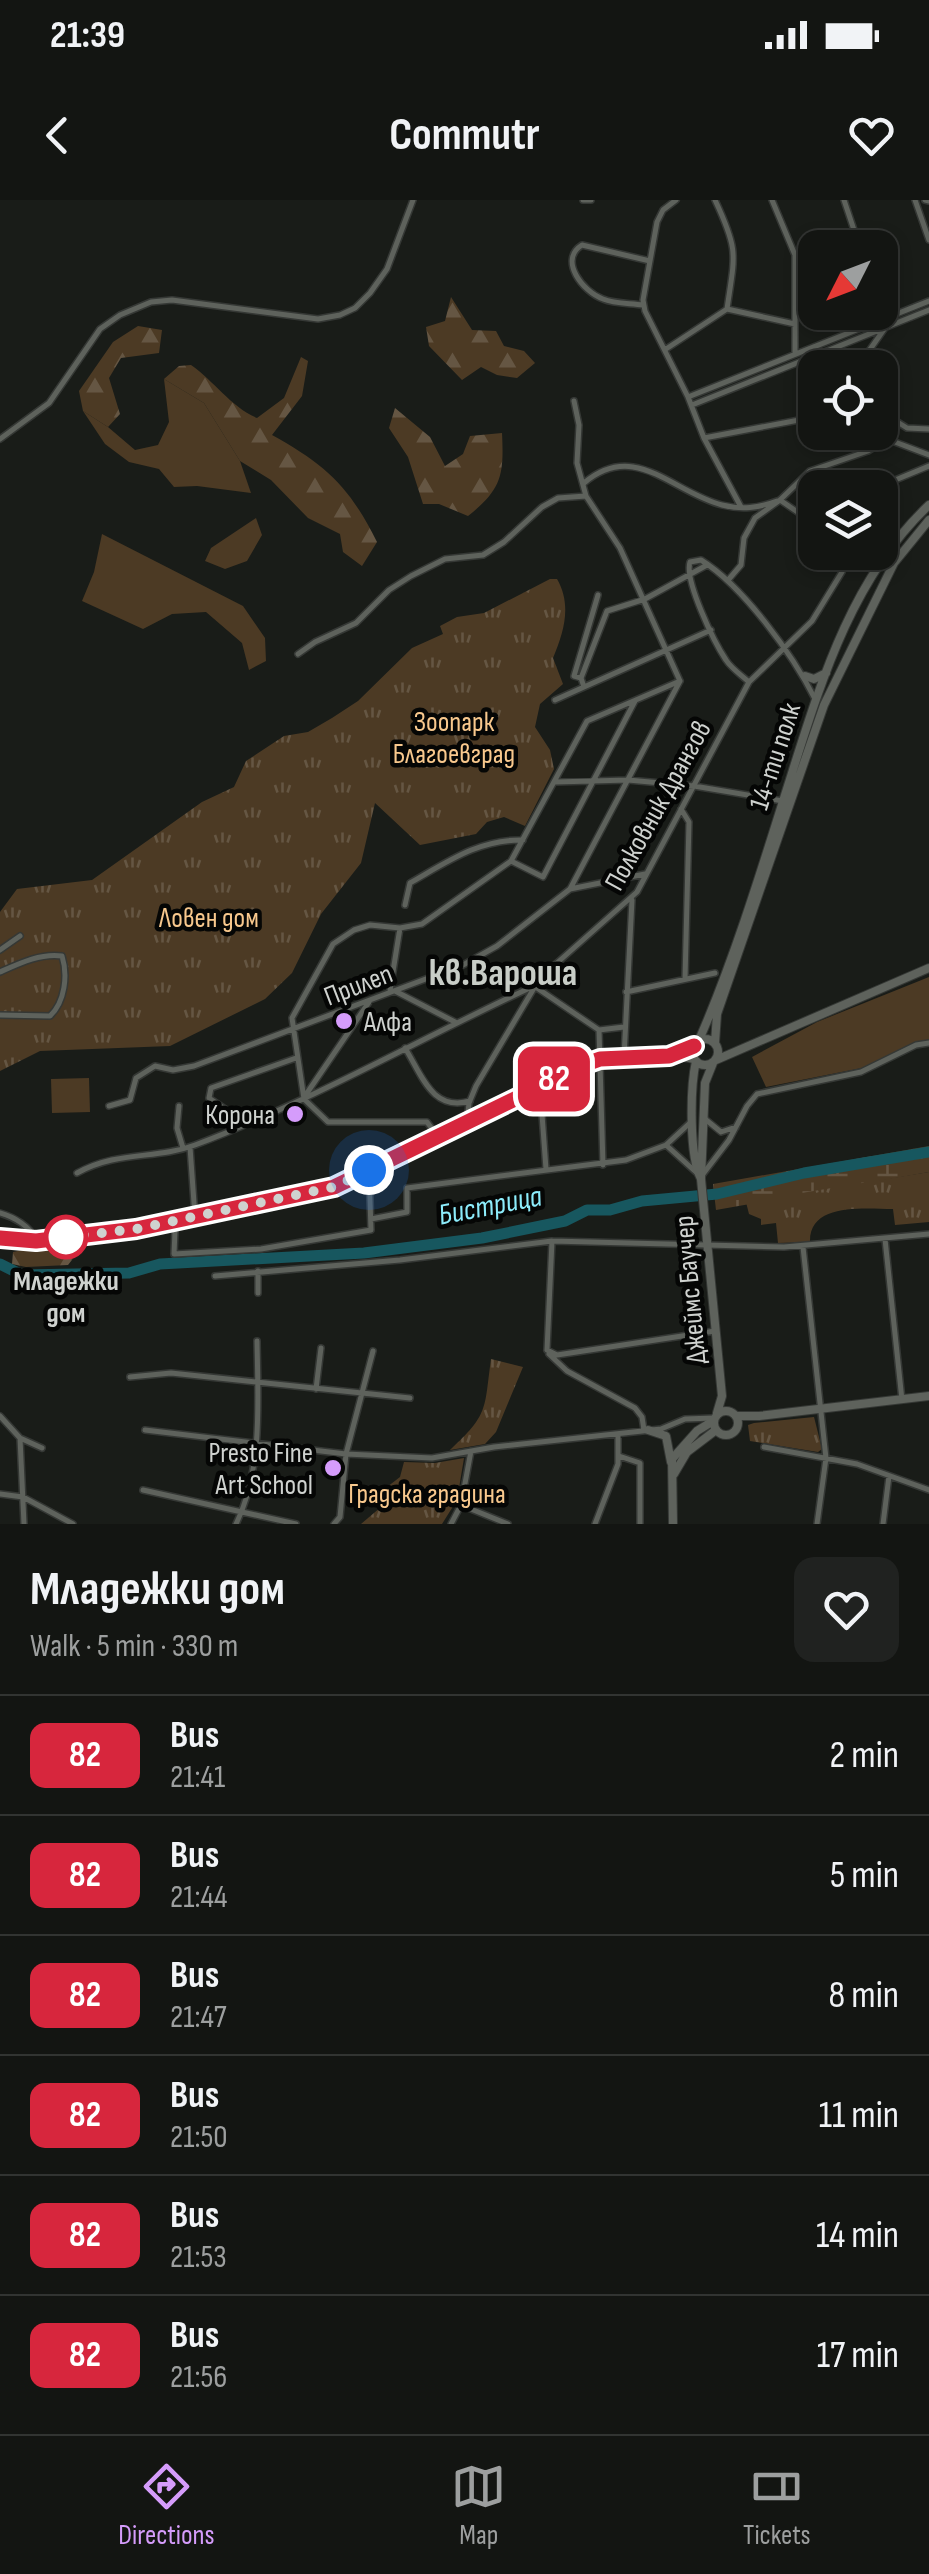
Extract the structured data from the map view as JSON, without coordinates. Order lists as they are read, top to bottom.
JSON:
{
  "streets": {
    "street": [
      "14-ти полк",
      "Полковник Дрангов",
      "Прилеп",
      "Джеймс Баучер"
    ]
  },
  "crossings": [
    ["14-ти полк", "Джеймс Баучер"]
  ],
  "districts": ["кв.Вароша"],
  "water": ["Бистрица"],
  "parks": ["Зоопарк Благоевград", "Ловен дом", "Градска градина"],
  "places": [
    "Алфа",
    "Корона",
    "Младежки дом",
    "Presto Fine Art School"
  ],
  "lines": ["bus line 82"],
  "north": "bottom left",
  "page": {
    "status": "21:39",
    "header": "Commutr",
    "on_map": "82",
    "heading": ["Младежки дом", "Walk · 5 min · 330 m"],
    "list": [
      {
        "mark": "82",
        "name": "Bus",
        "note": "21:41",
        "value": "2 min"
      },
      {
        "mark": "82",
        "name": "Bus",
        "note": "21:44",
        "value": "5 min"
      },
      {
        "mark": "82",
        "name": "Bus",
        "note": "21:47",
        "value": "8 min"
      },
      {
        "mark": "82",
        "name": "Bus",
        "note": "21:50",
        "value": "11 min"
      },
      {
        "mark": "82",
        "name": "Bus",
        "note": "21:53",
        "value": "14 min"
      },
      {
        "mark": "82",
        "name": "Bus",
        "note": "21:56",
        "value": "17 min"
      }
    ],
    "tabs": ["Directions", "Map", "Tickets"]
  }
}
